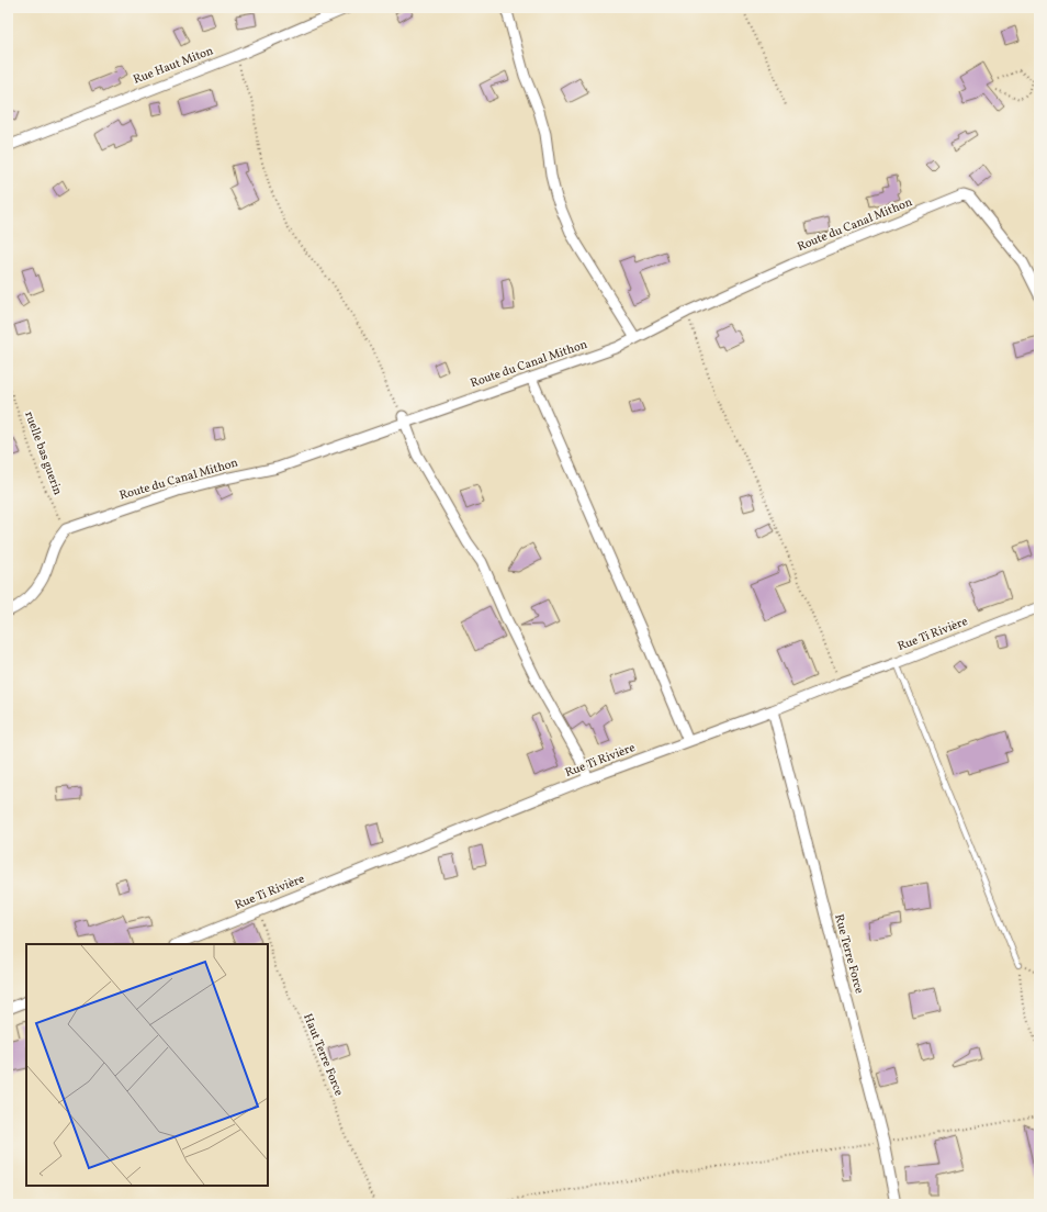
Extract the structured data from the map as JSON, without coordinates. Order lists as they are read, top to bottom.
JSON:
{
  "streets": {
    "street": [
      "Rue Haut Miton",
      "Route du Canal Mithon",
      "Rue Ti Rivière",
      "Rue Terre Force"
    ],
    "path": ["ruelle bas guerin", "Haut Terre Force"]
  },
  "crossings": [
    ["Route du Canal Mithon", "ruelle bas guerin"],
    ["Rue Ti Rivière", "Rue Terre Force"],
    ["Rue Ti Rivière", "Haut Terre Force"]
  ]
}
